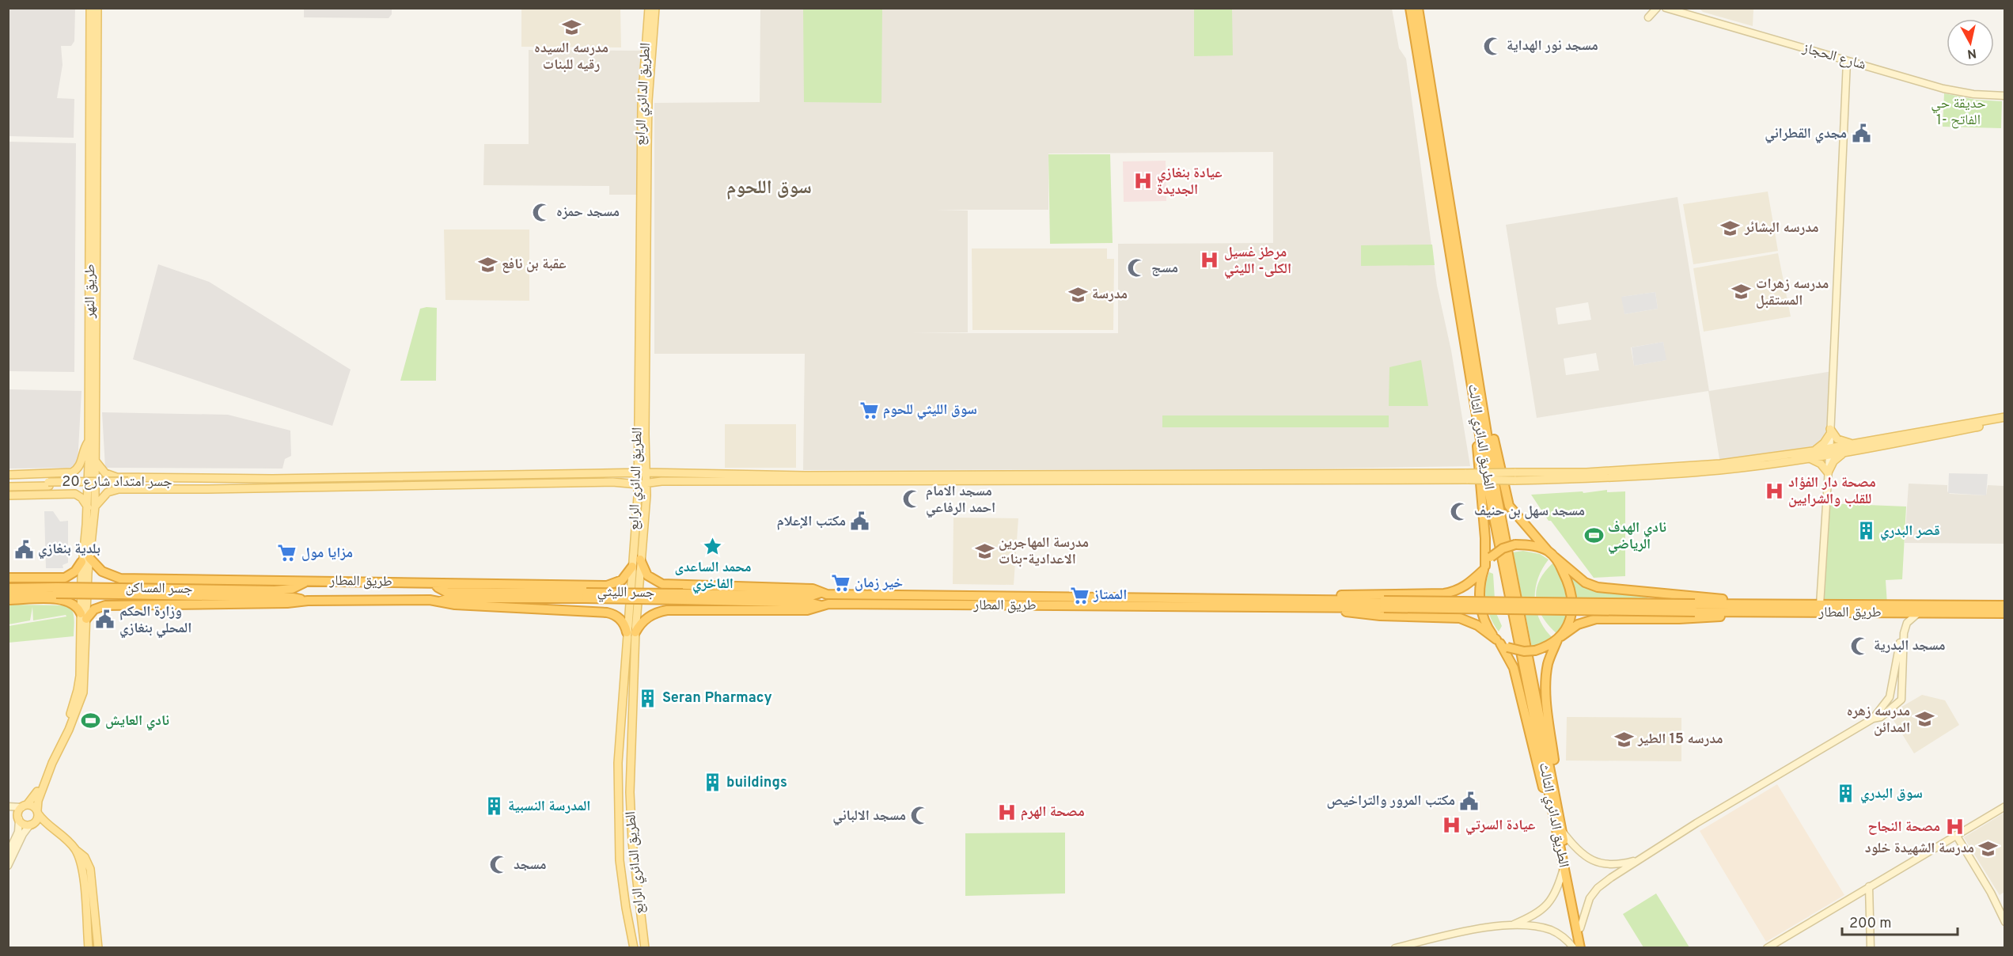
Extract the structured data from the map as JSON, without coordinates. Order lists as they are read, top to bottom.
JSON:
{
  "streets": {
    "highway": [
      "الطريق الدائري الثالث",
      "طريق المطار",
      "جسر المساكن",
      "جسر الليثي"
    ],
    "main road": [
      "شارع الحجاز",
      "الطريق الدائري الرابع",
      "طريق النهر",
      "جسر امتداد شارع 20"
    ]
  },
  "crossings": [
    ["الطريق الدائري الرابع", "طريق المطار"],
    ["طريق النهر", "طريق المطار"],
    ["طريق المطار", "جسر المساكن"],
    ["طريق المطار", "جسر الليثي"]
  ],
  "districts": ["سوق اللحوم"],
  "parks": ["حديقة حي الفاتح -1"],
  "places": {
    "school or university": [
      "مدرسه السيده رقيه للبنات",
      "مدرسه البشائر",
      "عقبة بن نافع",
      "مدرسه زهرات المستقبل",
      "مدرسة",
      "مدرسة المهاجرين الاعدادية-بنات",
      "مدرسه زهره المدائن",
      "مدرسه 15 الطير",
      "مدرسة الشهيدة خلود"
    ],
    "mosque": [
      "مسجد نور الهداية",
      "مسجد حمزه",
      "مسج",
      "مسجد الامام احمد الرفاعي",
      "مسجد سهل بن حنيف",
      "مسجد البدرية",
      "مسجد الالباني",
      "مسجد"
    ],
    "public building": [
      "مجدي القطراني",
      "مكتب الإعلام",
      "بلدية بنغازي",
      "وزارة الحكم المحلي بنغازي",
      "مكتب المرور والتراخيص"
    ],
    "hospital": [
      "عيادة بنغازي الجديدة",
      "مرطز غسيل الكلى- الليثي",
      "مصحة دار الفؤاد للقلب والشرايين",
      "مصحة الهرم",
      "عيادة السرتي",
      "مصحة النجاح"
    ],
    "supermarket": [
      "سوق الليثي للحوم",
      "مزايا مول",
      "خير زمان",
      "الممتاز"
    ],
    "building": [
      "قصر البدري",
      "Seran Pharmacy",
      "buildings",
      "سوق البدري",
      "المدرسة النسبية"
    ],
    "sports": ["نادي الهدف الرياضي", "نادي العايش"],
    "place": ["محمد الساعدى الفاخري"]
  },
  "scale_bar": "200 m",
  "north": "bottom"
}
